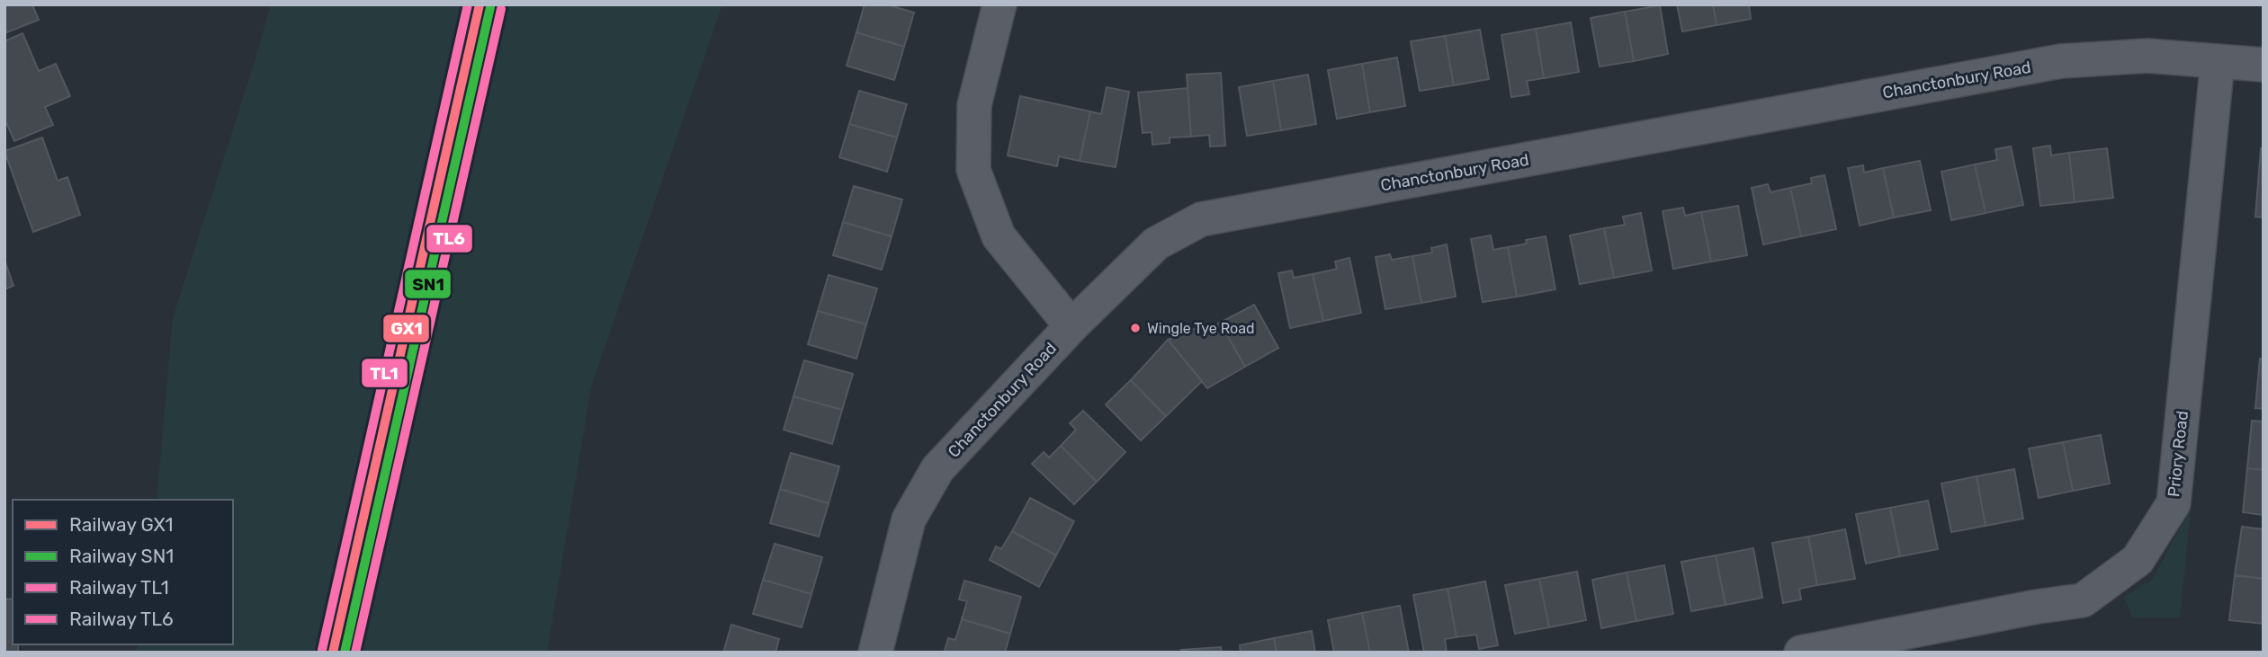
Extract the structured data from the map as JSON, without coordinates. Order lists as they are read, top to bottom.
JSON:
{
  "streets": {
    "street": ["Chanctonbury Road", "Priory Road"]
  },
  "crossings": [
    ["Chanctonbury Road", "Priory Road"]
  ],
  "places": ["Wingle Tye Road"],
  "lines": [
    "rail line GX1",
    "rail line TL1",
    "rail line SN1",
    "rail line TL6"
  ],
  "legend": [
    "Railway GX1",
    "Railway SN1",
    "Railway TL1",
    "Railway TL6"
  ]
}
